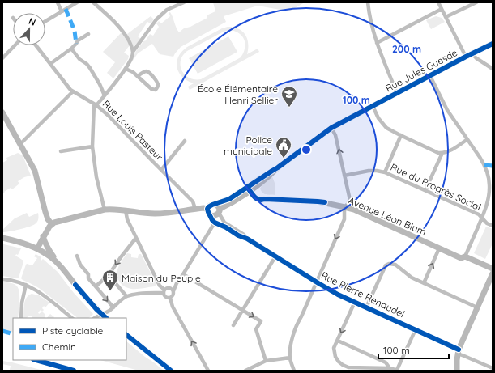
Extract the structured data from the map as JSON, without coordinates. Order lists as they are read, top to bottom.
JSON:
{
  "streets": {
    "street": [
      "Rue Jules Guesde",
      "Rue Louis Pasteur",
      "Rue du Progrès Social",
      "Avenue Léon Blum",
      "Rue Pierre Renaudel"
    ]
  },
  "crossings": [
    ["Rue Jules Guesde", "Avenue Léon Blum"],
    ["Rue Jules Guesde", "Rue Pierre Renaudel"]
  ],
  "places": {
    "school or university": ["École Élémentaire Henri Sellier"],
    "public building": ["Police municipale"],
    "building": ["Maison du Peuple"]
  },
  "legend": ["Piste cyclable", "Chemin"],
  "scale_bar": "100 m",
  "north": "top",
  "rings": ["200 m", "100 m"]
}
